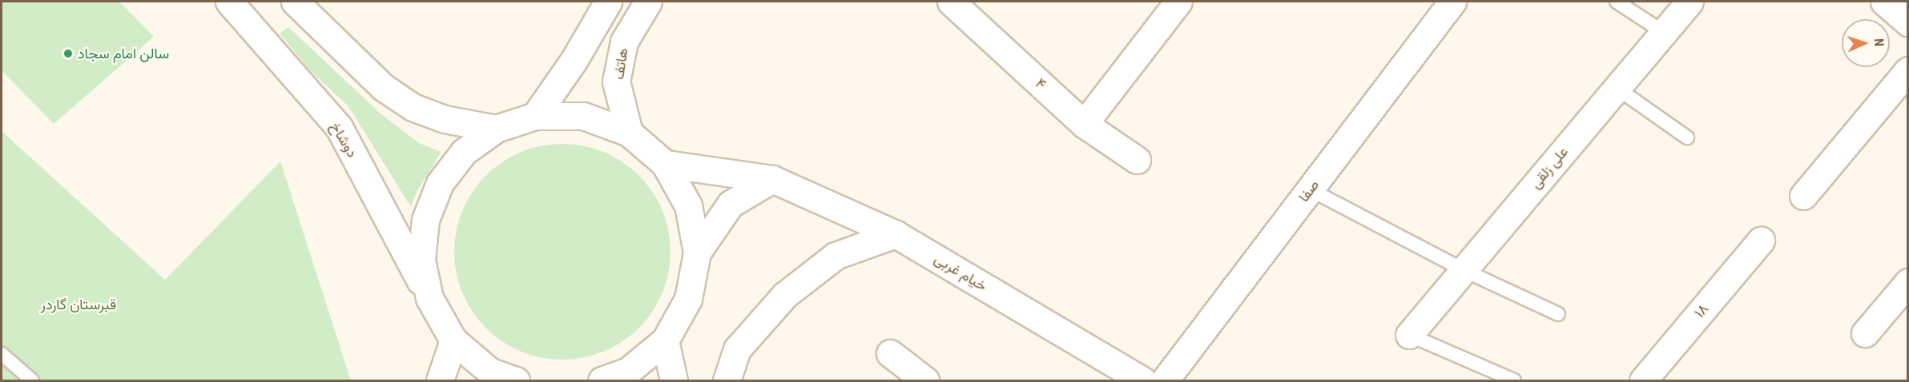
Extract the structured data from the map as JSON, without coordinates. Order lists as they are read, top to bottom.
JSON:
{
  "streets": {
    "street": [
      "هاتف",
      "۴",
      "دوشاخ",
      "علی زلقی",
      "صفا",
      "خیام غربی",
      "۱۸"
    ]
  },
  "parks": ["قبرستان گاردر"],
  "places": ["سالن امام سجاد"],
  "north": "right"
}
